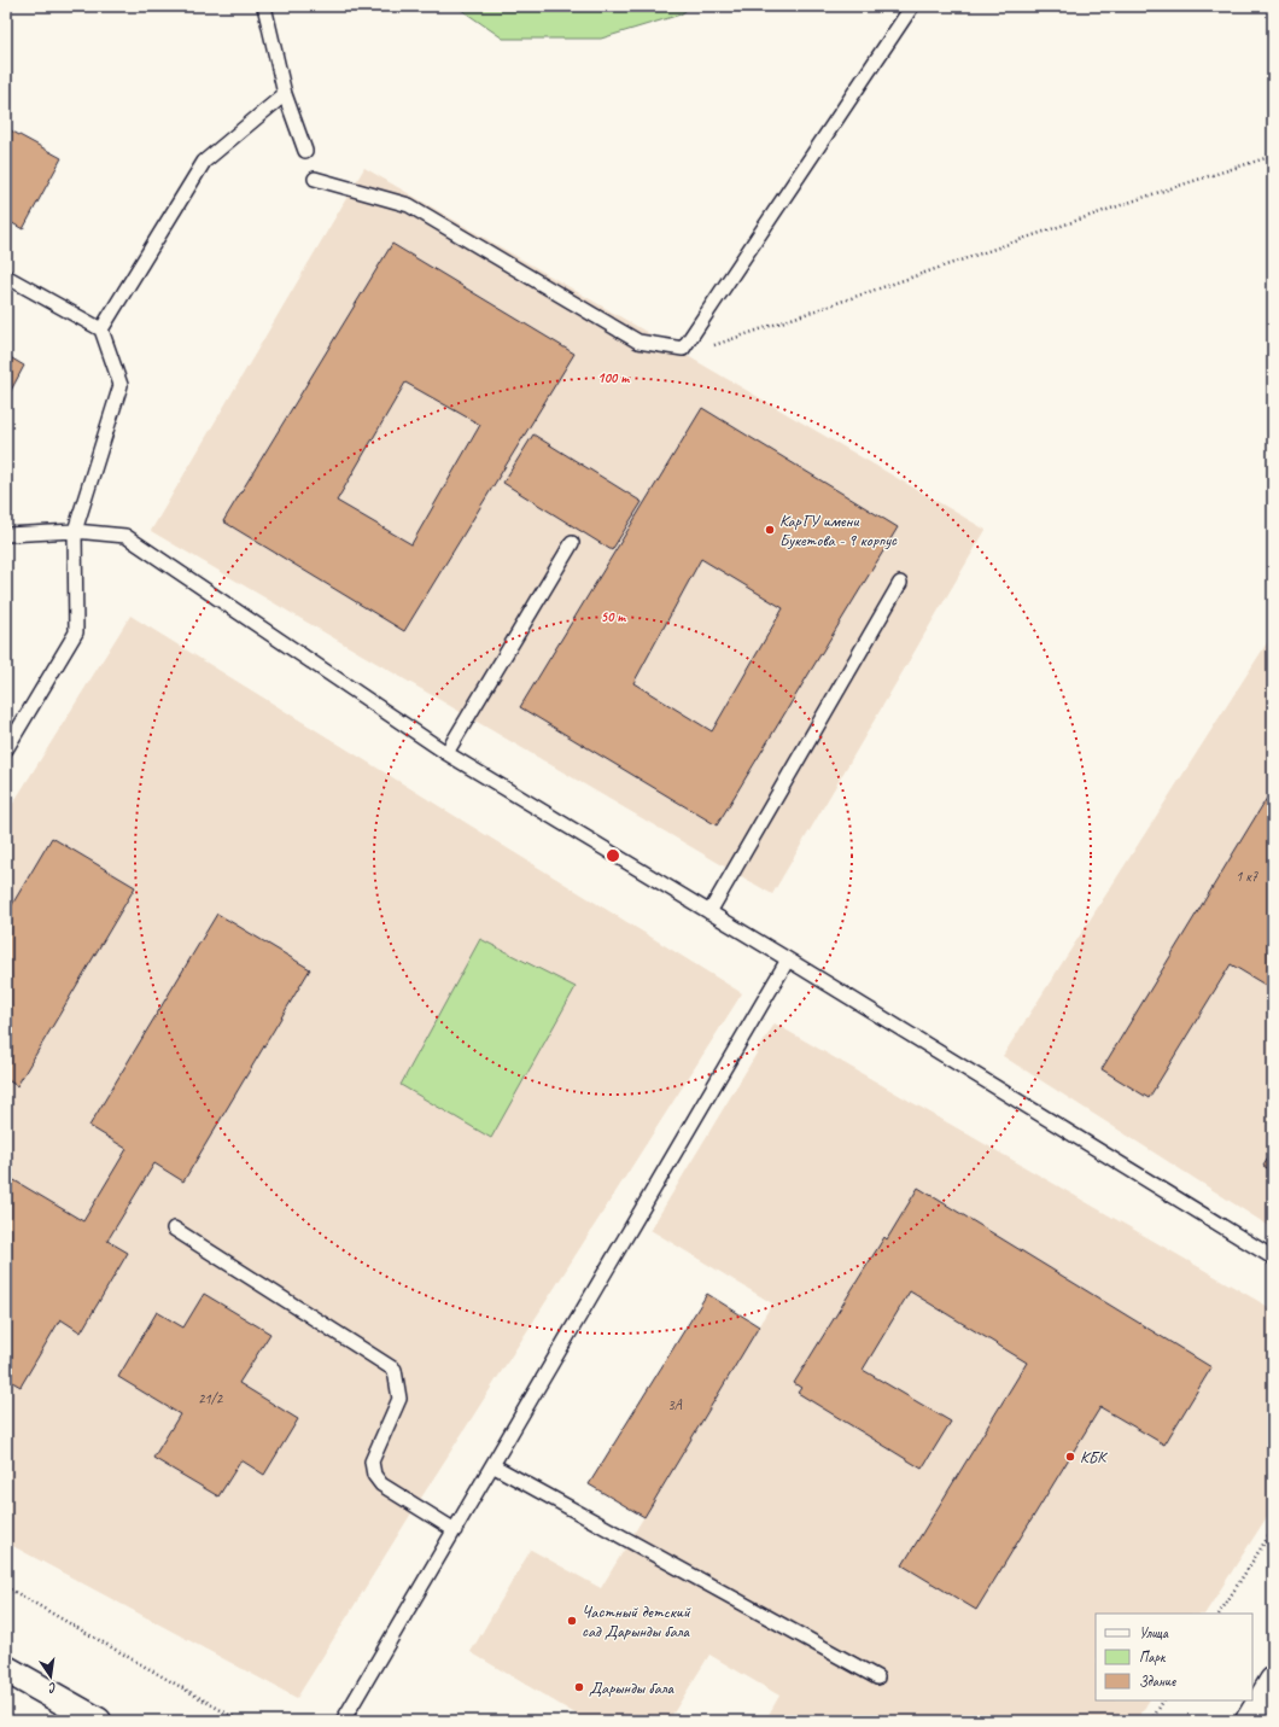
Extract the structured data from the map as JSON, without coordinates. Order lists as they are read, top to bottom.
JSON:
{
  "places": [
    "КарГУ имени Букетова - 9 корпус",
    "КБК",
    "Частный детский сад Дарынды бала",
    "Дарынды бала"
  ],
  "house_numbers": ["1 к7", "21/2", "3А"],
  "legend": ["Улица", "Парк", "Здание"],
  "north": "bottom",
  "rings": ["100 m", "50 m"]
}
